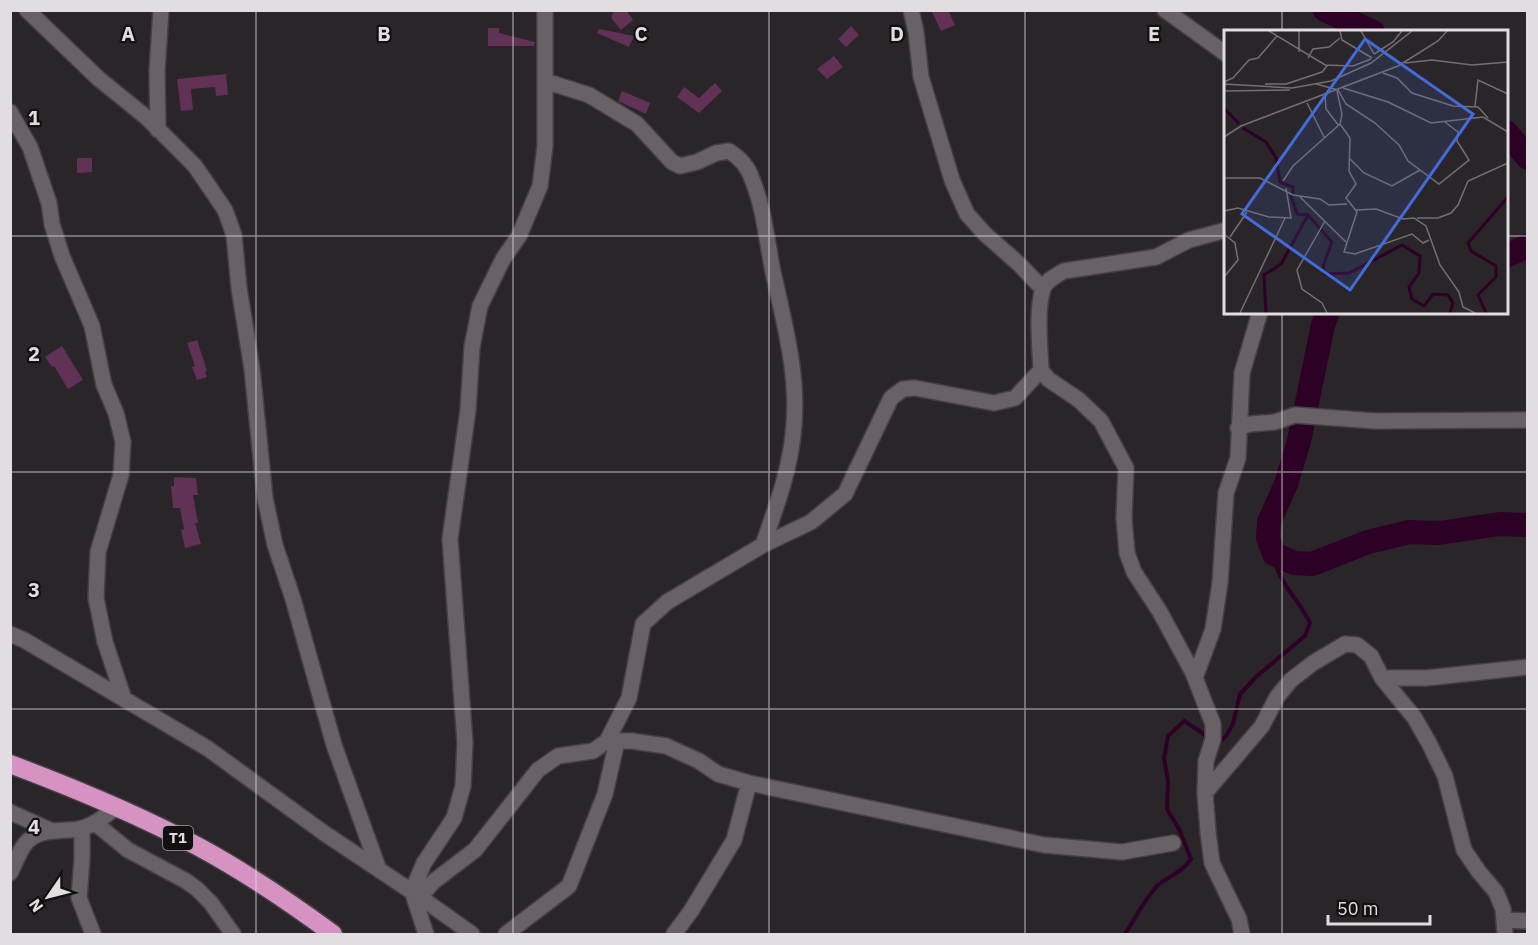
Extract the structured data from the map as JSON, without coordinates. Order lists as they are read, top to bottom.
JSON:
{
  "streets": {
    "highway": ["T1"]
  },
  "scale_bar": "50 m",
  "north": "bottom left",
  "grid": {
    "columns": [
      "A",
      "B",
      "C",
      "D",
      "E"
    ],
    "rows": [
      "1",
      "2",
      "3",
      "4"
    ]
  }
}
